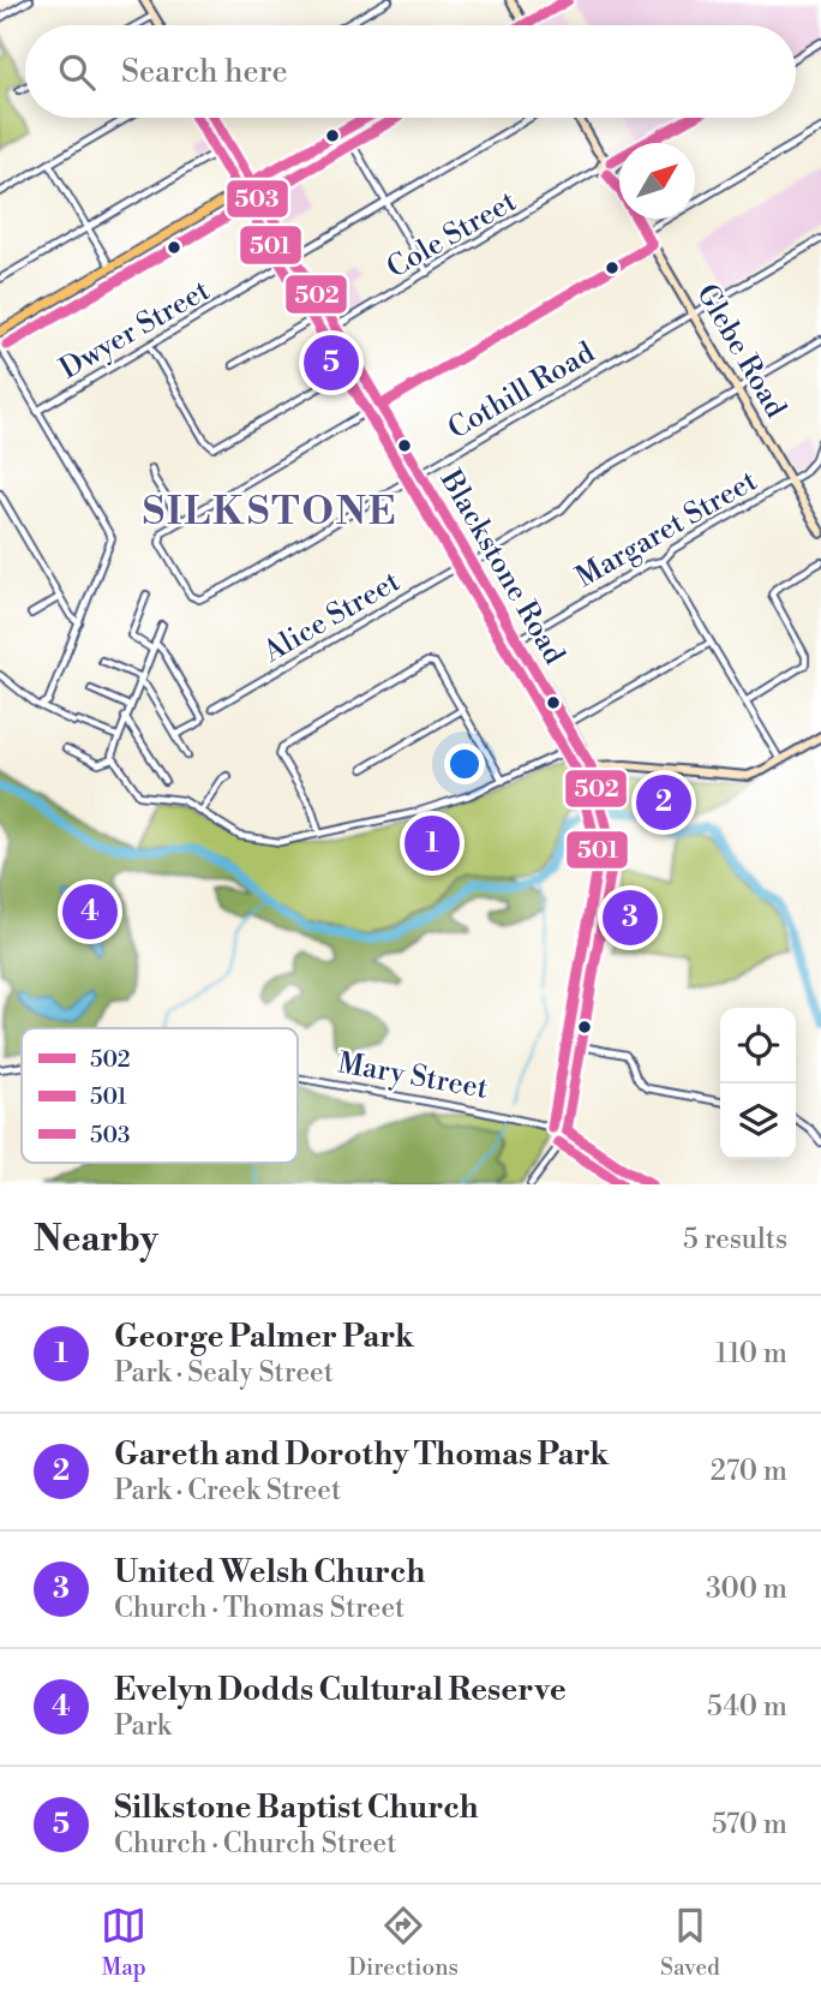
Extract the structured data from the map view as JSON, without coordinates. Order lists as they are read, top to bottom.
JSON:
{
  "streets": {
    "main road": ["Blackstone Road", "Mary Street"],
    "street": [
      "Cole Street",
      "Dwyer Street",
      "Glebe Road",
      "Cothill Road",
      "Margaret Street",
      "Alice Street"
    ]
  },
  "crossings": [
    ["Cole Street", "Glebe Road"],
    ["Cole Street", "Blackstone Road"],
    ["Dwyer Street", "Blackstone Road"],
    ["Glebe Road", "Cothill Road"],
    ["Glebe Road", "Margaret Street"],
    ["Glebe Road", "Alice Street"],
    ["Cothill Road", "Blackstone Road"],
    ["Margaret Street", "Blackstone Road"],
    ["Blackstone Road", "Alice Street"],
    ["Blackstone Road", "Mary Street"]
  ],
  "districts": ["SILKSTONE"],
  "lines": ["transit line 502", "transit line 501", "transit line 503"],
  "legend": ["502", "501", "503"],
  "north": "top right",
  "page": {
    "search": "Search here",
    "pins": [
      "5",
      "2",
      "1",
      "4",
      "3"
    ],
    "heading": ["Nearby", "5 results"],
    "list": [
      {
        "mark": "1",
        "name": "George Palmer Park",
        "note": "Park · Sealy Street",
        "value": "110 m"
      },
      {
        "mark": "2",
        "name": "Gareth and Dorothy Thomas Park",
        "note": "Park · Creek Street",
        "value": "270 m"
      },
      {
        "mark": "3",
        "name": "United Welsh Church",
        "note": "Church · Thomas Street",
        "value": "300 m"
      },
      {
        "mark": "4",
        "name": "Evelyn Dodds Cultural Reserve",
        "note": "Park",
        "value": "540 m"
      },
      {
        "mark": "5",
        "name": "Silkstone Baptist Church",
        "note": "Church · Church Street",
        "value": "570 m"
      }
    ],
    "nav": ["Map", "Directions", "Saved"]
  }
}
